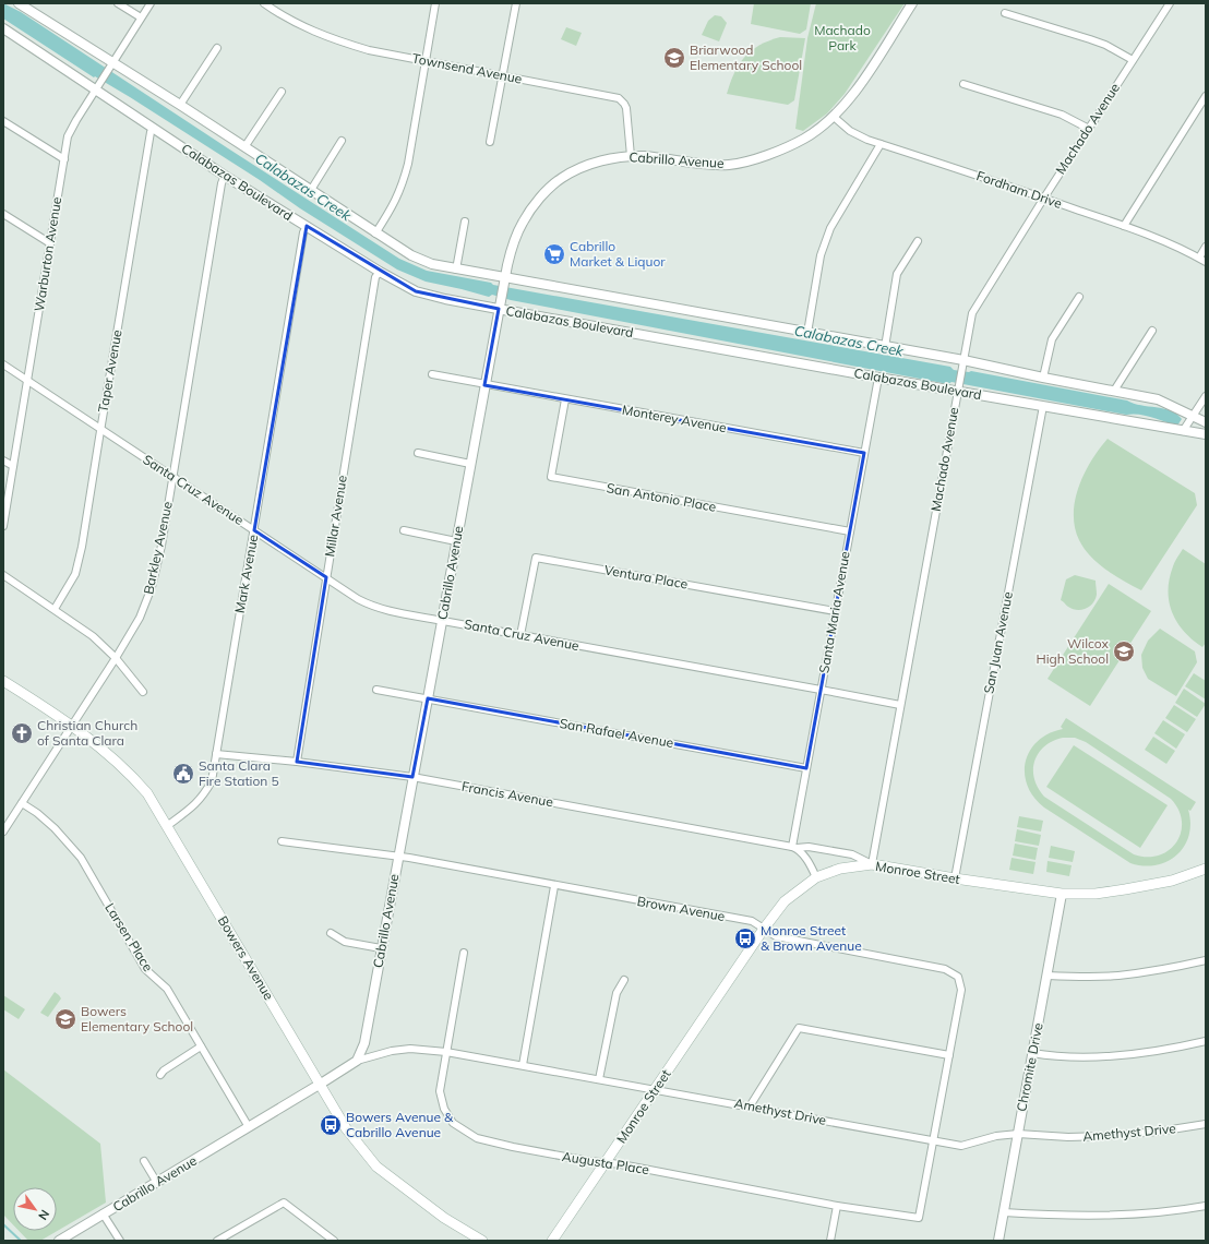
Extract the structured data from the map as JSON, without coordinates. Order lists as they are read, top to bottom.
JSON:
{
  "streets": {
    "main road": ["Monroe Street", "Bowers Avenue"],
    "street": [
      "Townsend Avenue",
      "Machado Avenue",
      "Cabrillo Avenue",
      "Calabazas Boulevard",
      "Fordham Drive",
      "Warburton Avenue",
      "Taper Avenue",
      "Monterey Avenue",
      "Santa Cruz Avenue",
      "San Antonio Place",
      "Millar Avenue",
      "Barkley Avenue",
      "Mark Avenue",
      "Ventura Place",
      "Santa Maria Avenue",
      "San Juan Avenue",
      "San Rafael Avenue",
      "Francis Avenue",
      "Brown Avenue",
      "Larsen Place",
      "Chromite Drive",
      "Amethyst Drive",
      "Augusta Place"
    ]
  },
  "crossings": [
    ["Townsend Avenue", "Cabrillo Avenue"],
    ["Machado Avenue", "Calabazas Boulevard"],
    ["Machado Avenue", "Fordham Drive"],
    ["Machado Avenue", "Santa Cruz Avenue"],
    ["Machado Avenue", "Francis Avenue"],
    ["Machado Avenue", "Monroe Street"],
    ["Cabrillo Avenue", "Calabazas Boulevard"],
    ["Cabrillo Avenue", "Fordham Drive"],
    ["Cabrillo Avenue", "Monterey Avenue"],
    ["Cabrillo Avenue", "Santa Cruz Avenue"],
    ["Cabrillo Avenue", "San Rafael Avenue"],
    ["Cabrillo Avenue", "Francis Avenue"],
    ["Cabrillo Avenue", "Brown Avenue"],
    ["Cabrillo Avenue", "Larsen Place"],
    ["Cabrillo Avenue", "Bowers Avenue"],
    ["Cabrillo Avenue", "Amethyst Drive"],
    ["Calabazas Boulevard", "Warburton Avenue"],
    ["Calabazas Boulevard", "Taper Avenue"],
    ["Calabazas Boulevard", "Millar Avenue"],
    ["Calabazas Boulevard", "Barkley Avenue"],
    ["Calabazas Boulevard", "Mark Avenue"],
    ["Calabazas Boulevard", "Santa Maria Avenue"],
    ["Calabazas Boulevard", "San Juan Avenue"],
    ["Warburton Avenue", "Santa Cruz Avenue"],
    ["Taper Avenue", "Santa Cruz Avenue"],
    ["Monterey Avenue", "San Antonio Place"],
    ["Monterey Avenue", "Santa Maria Avenue"],
    ["Santa Cruz Avenue", "Millar Avenue"],
    ["Santa Cruz Avenue", "Barkley Avenue"],
    ["Santa Cruz Avenue", "Mark Avenue"],
    ["Santa Cruz Avenue", "Ventura Place"],
    ["Santa Cruz Avenue", "Santa Maria Avenue"],
    ["San Antonio Place", "Santa Maria Avenue"],
    ["Millar Avenue", "Francis Avenue"],
    ["Barkley Avenue", "Larsen Place"],
    ["Barkley Avenue", "Bowers Avenue"],
    ["Mark Avenue", "Francis Avenue"],
    ["Mark Avenue", "Bowers Avenue"],
    ["Ventura Place", "Santa Maria Avenue"],
    ["Santa Maria Avenue", "San Rafael Avenue"],
    ["Santa Maria Avenue", "Francis Avenue"],
    ["San Juan Avenue", "Monroe Street"],
    ["Francis Avenue", "Monroe Street"],
    ["Monroe Street", "Brown Avenue"],
    ["Monroe Street", "Chromite Drive"],
    ["Monroe Street", "Amethyst Drive"],
    ["Monroe Street", "Augusta Place"],
    ["Chromite Drive", "Amethyst Drive"],
    ["Amethyst Drive", "Augusta Place"]
  ],
  "water": ["Calabazas Creek"],
  "parks": ["Machado Park"],
  "places": {
    "school or university": ["Briarwood Elementary School", "Wilcox High School", "Bowers Elementary School"],
    "supermarket": ["Cabrillo Market & Liquor"],
    "church": ["Christian Church of Santa Clara"],
    "public building": ["Santa Clara Fire Station 5"],
    "bus stop": ["Monroe Street & Brown Avenue", "Bowers Avenue & Cabrillo Avenue"]
  },
  "north": "bottom right"
}
